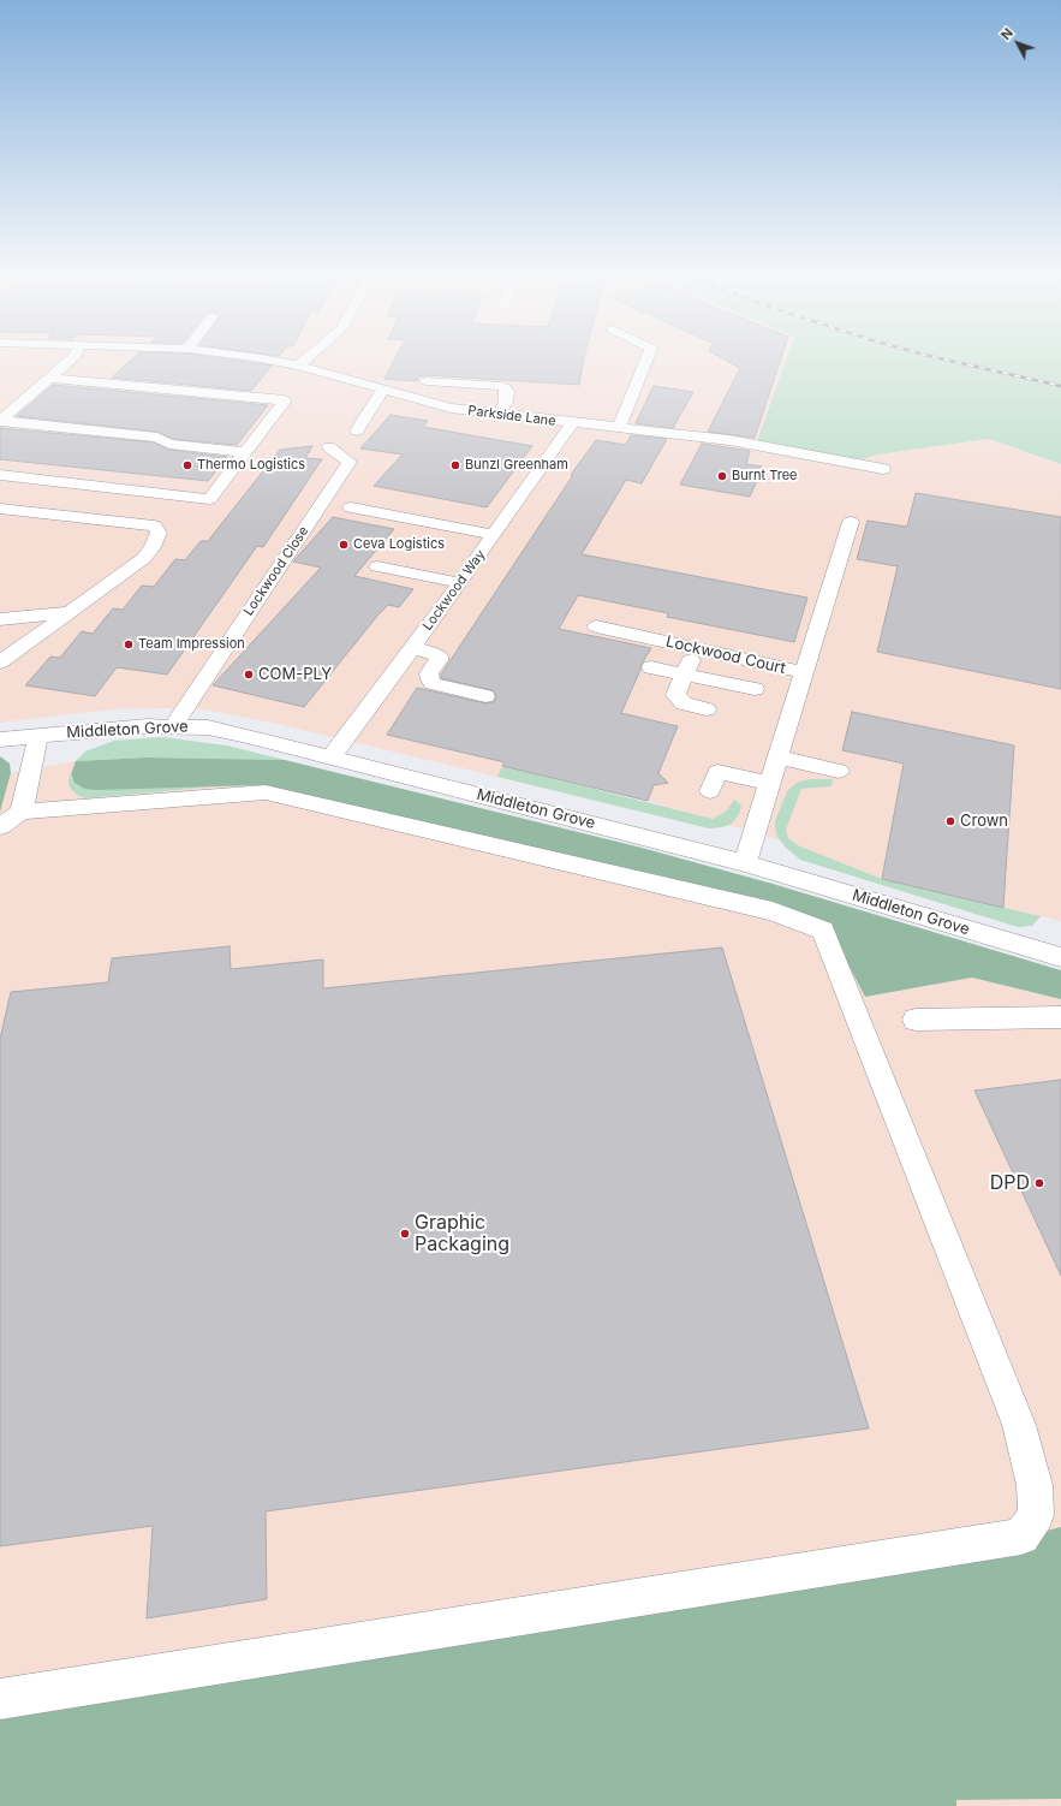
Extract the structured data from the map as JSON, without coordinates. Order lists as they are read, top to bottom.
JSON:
{
  "streets": {
    "street": [
      "Parkside Lane",
      "Lockwood Close",
      "Lockwood Way",
      "Lockwood Court",
      "Middleton Grove"
    ]
  },
  "crossings": [
    ["Parkside Lane", "Lockwood Way"],
    ["Lockwood Close", "Middleton Grove"],
    ["Lockwood Way", "Middleton Grove"],
    ["Lockwood Court", "Middleton Grove"]
  ],
  "places": [
    "Thermo Logistics",
    "Bunzl Greenham",
    "Burnt Tree",
    "Ceva Logistics",
    "Team Impression",
    "COM-PLY",
    "Crown",
    "DPD",
    "Graphic Packaging"
  ],
  "north": "top left"
}
